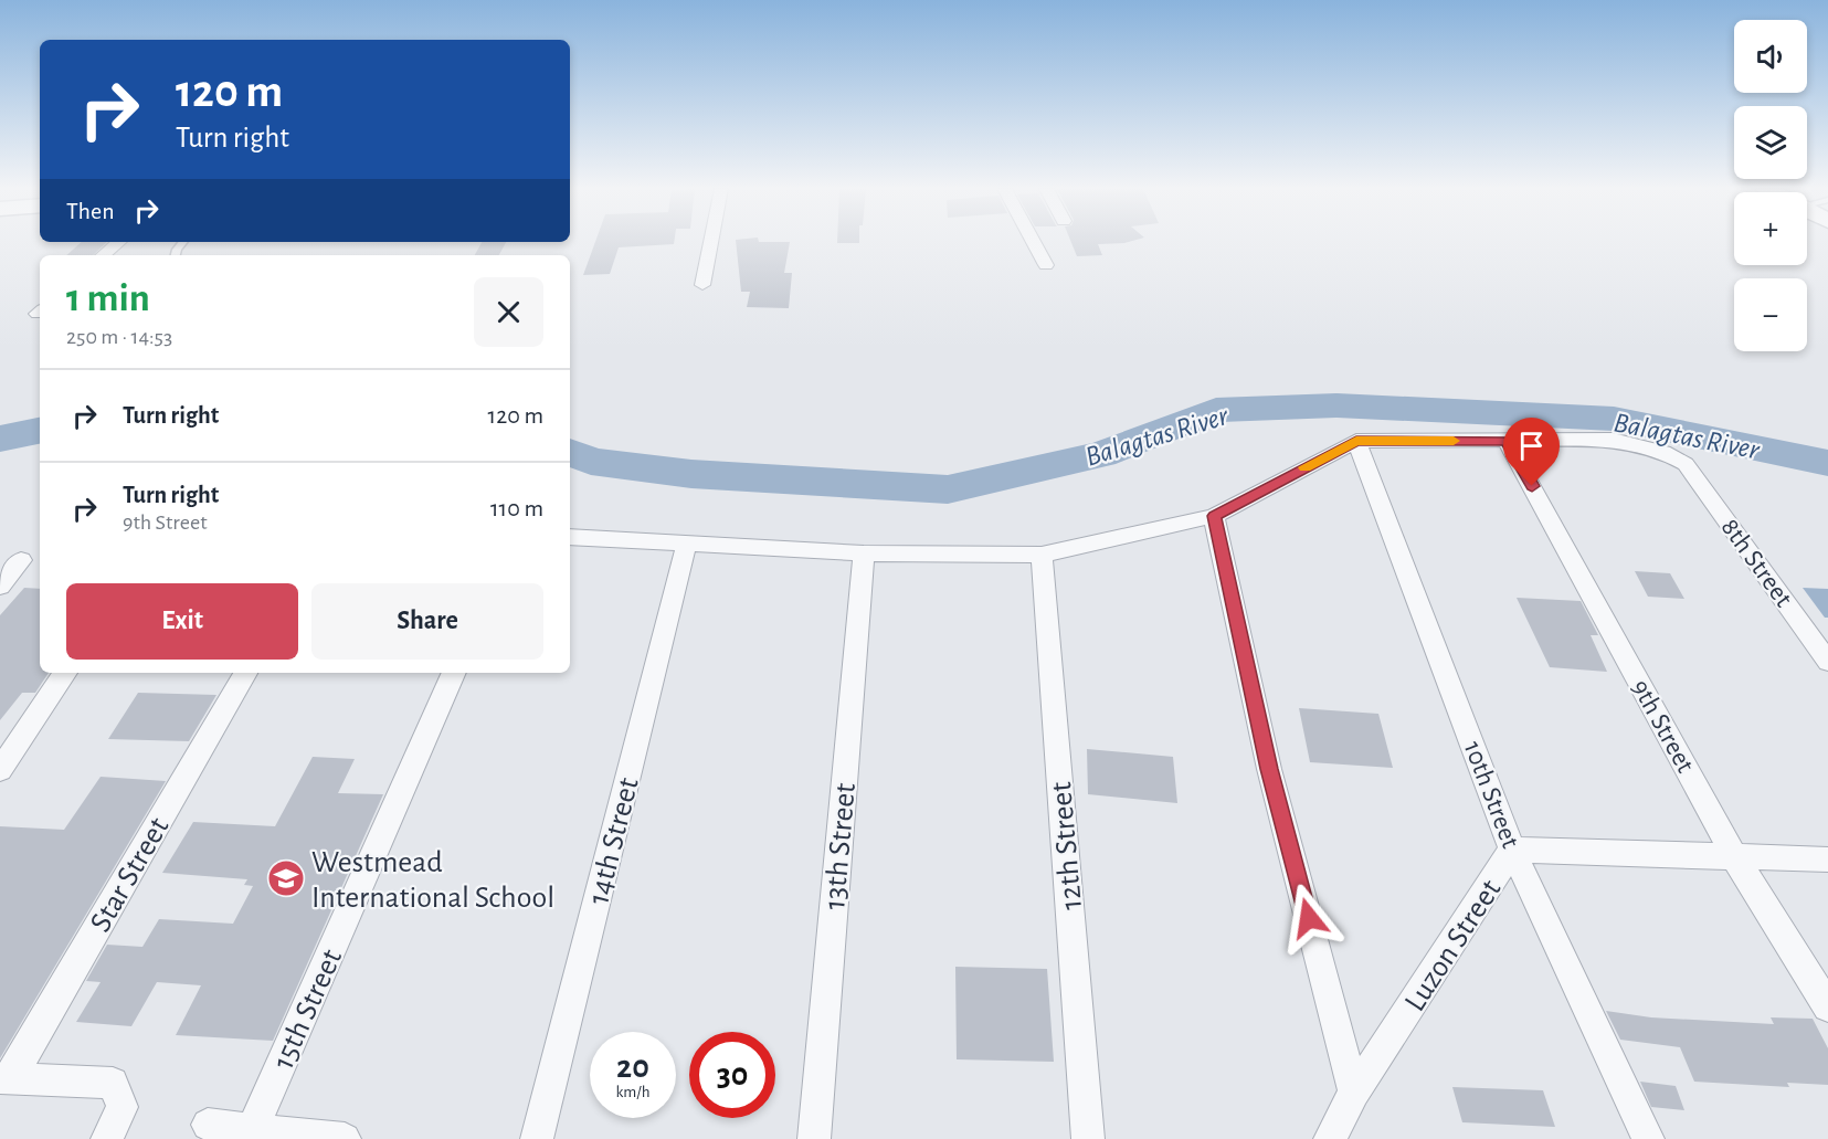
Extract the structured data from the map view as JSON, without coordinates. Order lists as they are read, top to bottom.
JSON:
{
  "streets": {
    "street": [
      "8th Street",
      "9th Street",
      "10th Street",
      "14th Street",
      "13th Street",
      "12th Street",
      "Star Street",
      "Luzon Street",
      "15th Street"
    ]
  },
  "crossings": [
    ["8th Street", "9th Street"],
    ["9th Street", "Luzon Street"],
    ["10th Street", "Luzon Street"]
  ],
  "water": ["Balagtas River"],
  "places": {
    "school or university": ["Westmead International School"]
  },
  "page": {
    "map_buttons": ["+", "−"],
    "turn": ["120 m", "Turn right"],
    "then": "Then",
    "heading": ["1 min", "250 m · 14:53"],
    "list": [
      {
        "name": "Turn right",
        "value": "120 m"
      },
      {
        "name": "Turn right",
        "note": "9th Street",
        "value": "110 m"
      }
    ],
    "buttons": ["Exit", "Share"],
    "speed": "20 km/h",
    "limit": "30"
  }
}
